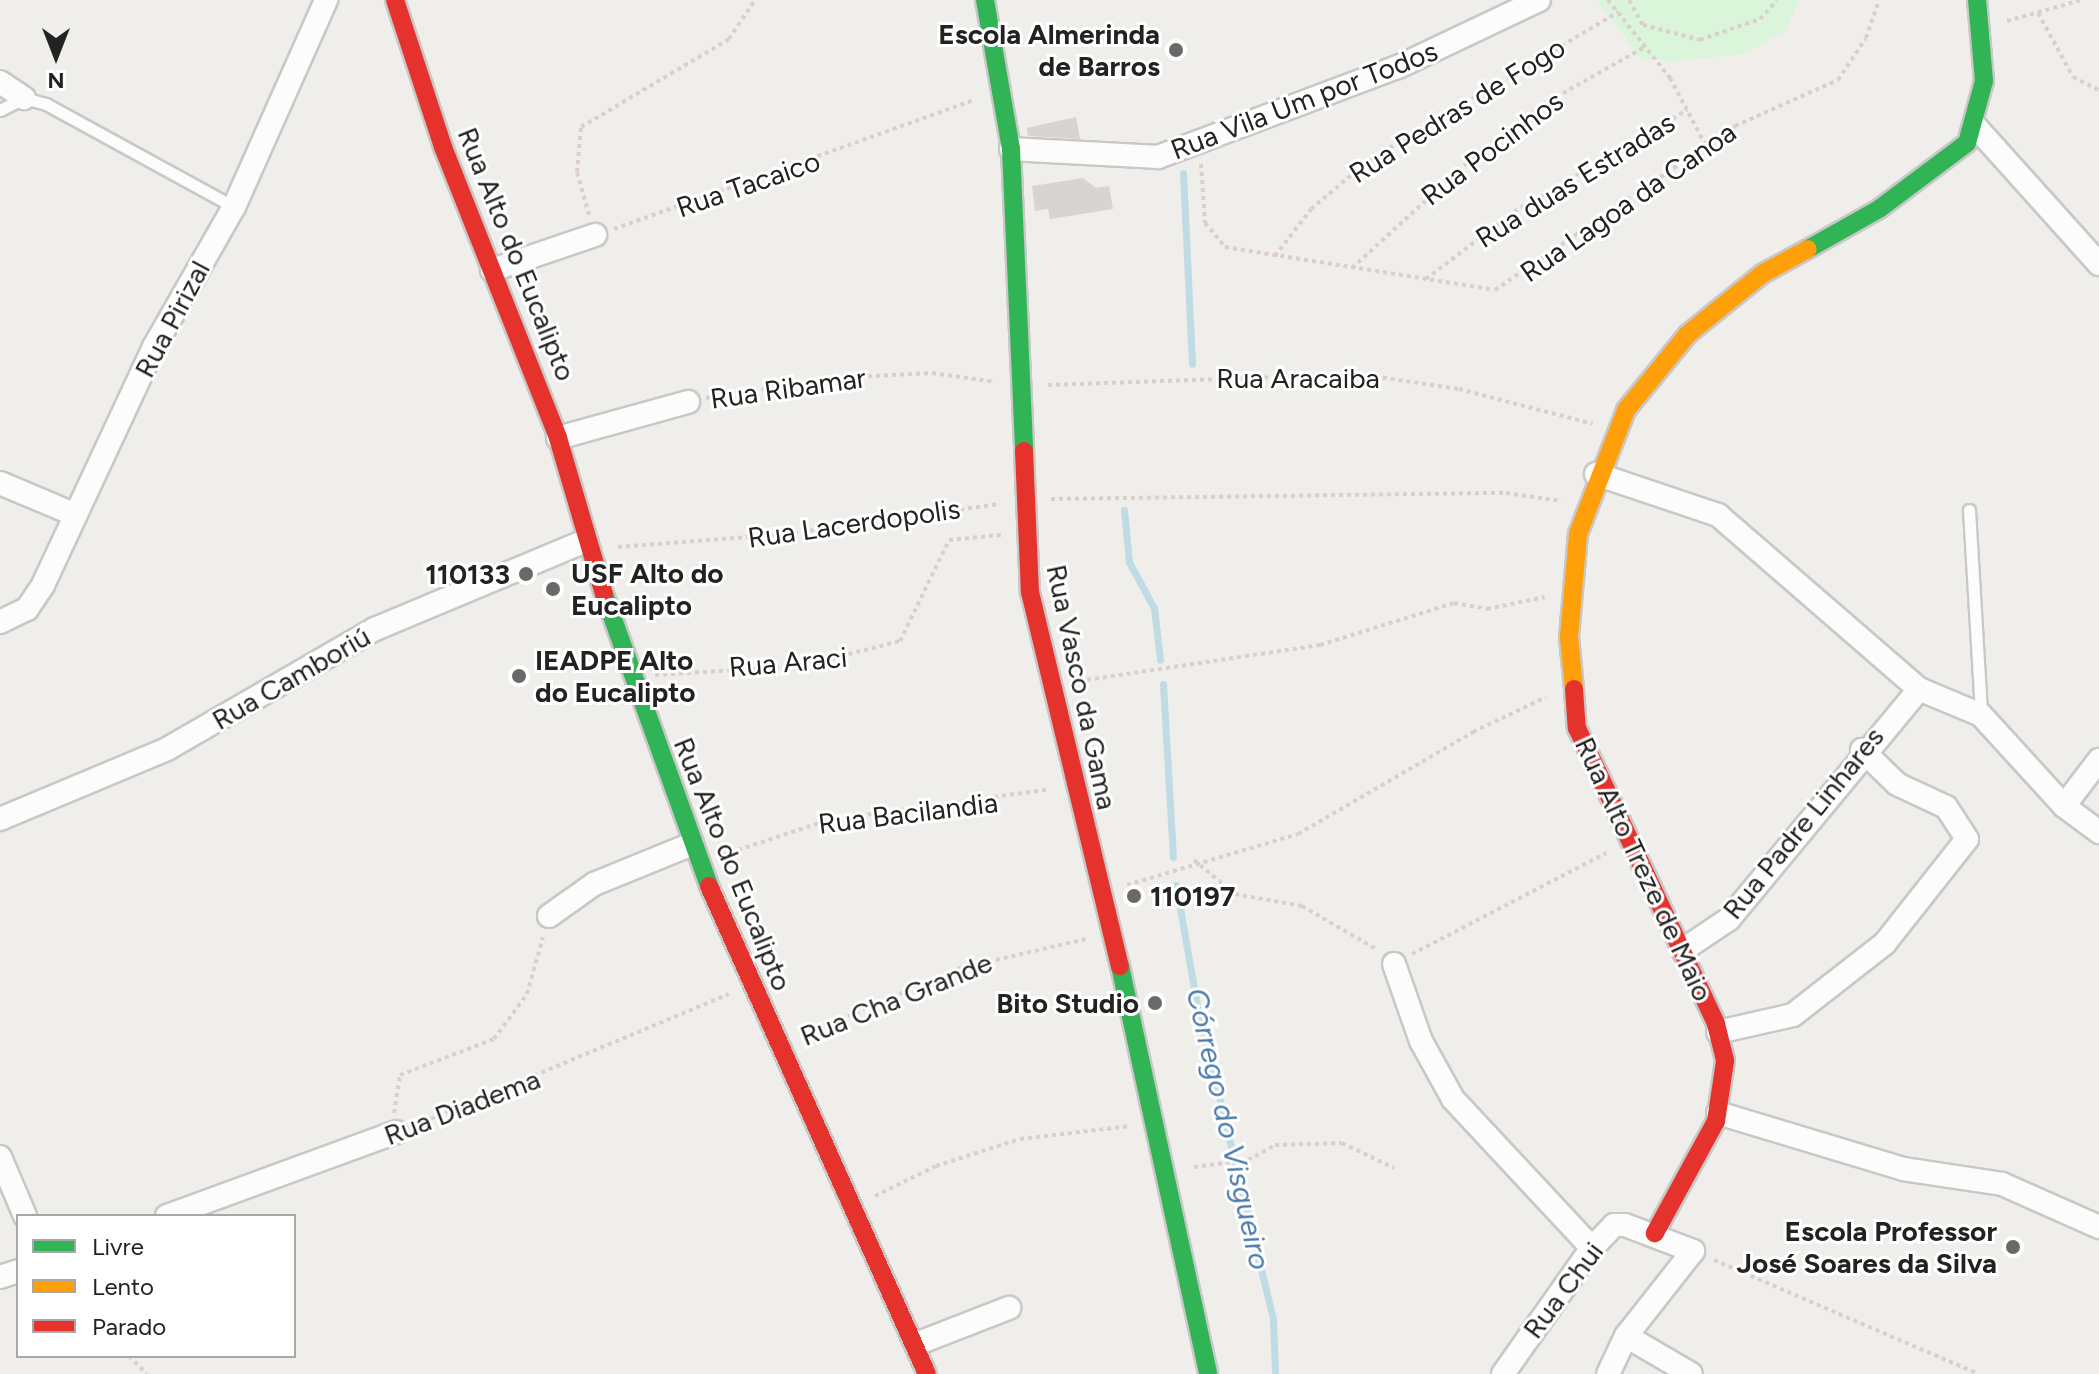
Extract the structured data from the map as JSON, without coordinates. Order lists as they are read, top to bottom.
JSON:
{
  "streets": {
    "street": [
      "Rua Vila Um por Todos",
      "Rua Alto do Eucalipto",
      "Rua Pirizal",
      "Rua Ribamar",
      "Rua Camboriú",
      "Rua Vasco da Gama",
      "Rua Padre Linhares",
      "Rua Alto Treze de Maio",
      "Rua Diadema",
      "Rua Chui"
    ],
    "path": [
      "Rua Pedras de Fogo",
      "Rua Pocinhos",
      "Rua duas Estradas",
      "Rua Tacaico",
      "Rua Lagoa da Canoa",
      "Rua Aracaiba",
      "Rua Lacerdopolis",
      "Rua Araci",
      "Rua Bacilandia",
      "Rua Cha Grande"
    ]
  },
  "crossings": [
    ["Rua Vila Um por Todos", "Rua Lagoa da Canoa"],
    ["Rua Vila Um por Todos", "Rua Vasco da Gama"],
    ["Rua Pedras de Fogo", "Rua Lagoa da Canoa"],
    ["Rua Pocinhos", "Rua Lagoa da Canoa"],
    ["Rua duas Estradas", "Rua Lagoa da Canoa"],
    ["Rua Tacaico", "Rua Vasco da Gama"],
    ["Rua Alto do Eucalipto", "Rua Ribamar"],
    ["Rua Alto do Eucalipto", "Rua Lacerdopolis"],
    ["Rua Alto do Eucalipto", "Rua Araci"],
    ["Rua Alto do Eucalipto", "Rua Camboriú"],
    ["Rua Alto do Eucalipto", "Rua Bacilandia"],
    ["Rua Alto do Eucalipto", "Rua Cha Grande"],
    ["Rua Alto do Eucalipto", "Rua Diadema"],
    ["Rua Aracaiba", "Rua Ribamar"],
    ["Rua Aracaiba", "Rua Vasco da Gama"],
    ["Rua Aracaiba", "Rua Alto Treze de Maio"],
    ["Rua Ribamar", "Rua Vasco da Gama"],
    ["Rua Lacerdopolis", "Rua Camboriú"],
    ["Rua Lacerdopolis", "Rua Vasco da Gama"],
    ["Rua Lacerdopolis", "Rua Alto Treze de Maio"],
    ["Rua Araci", "Rua Vasco da Gama"],
    ["Rua Vasco da Gama", "Rua Bacilandia"],
    ["Rua Vasco da Gama", "Rua Cha Grande"],
    ["Rua Padre Linhares", "Rua Alto Treze de Maio"],
    ["Rua Alto Treze de Maio", "Rua Chui"]
  ],
  "water": ["Córrego do Visgueiro"],
  "places": [
    "Escola Almerinda de Barros",
    "110133",
    "USF Alto do Eucalipto",
    "IEADPE Alto do Eucalipto",
    "110197",
    "Bito Studio",
    "Escola Professor José Soares da Silva"
  ],
  "legend": ["Livre", "Lento", "Parado"],
  "north": "bottom"
}
